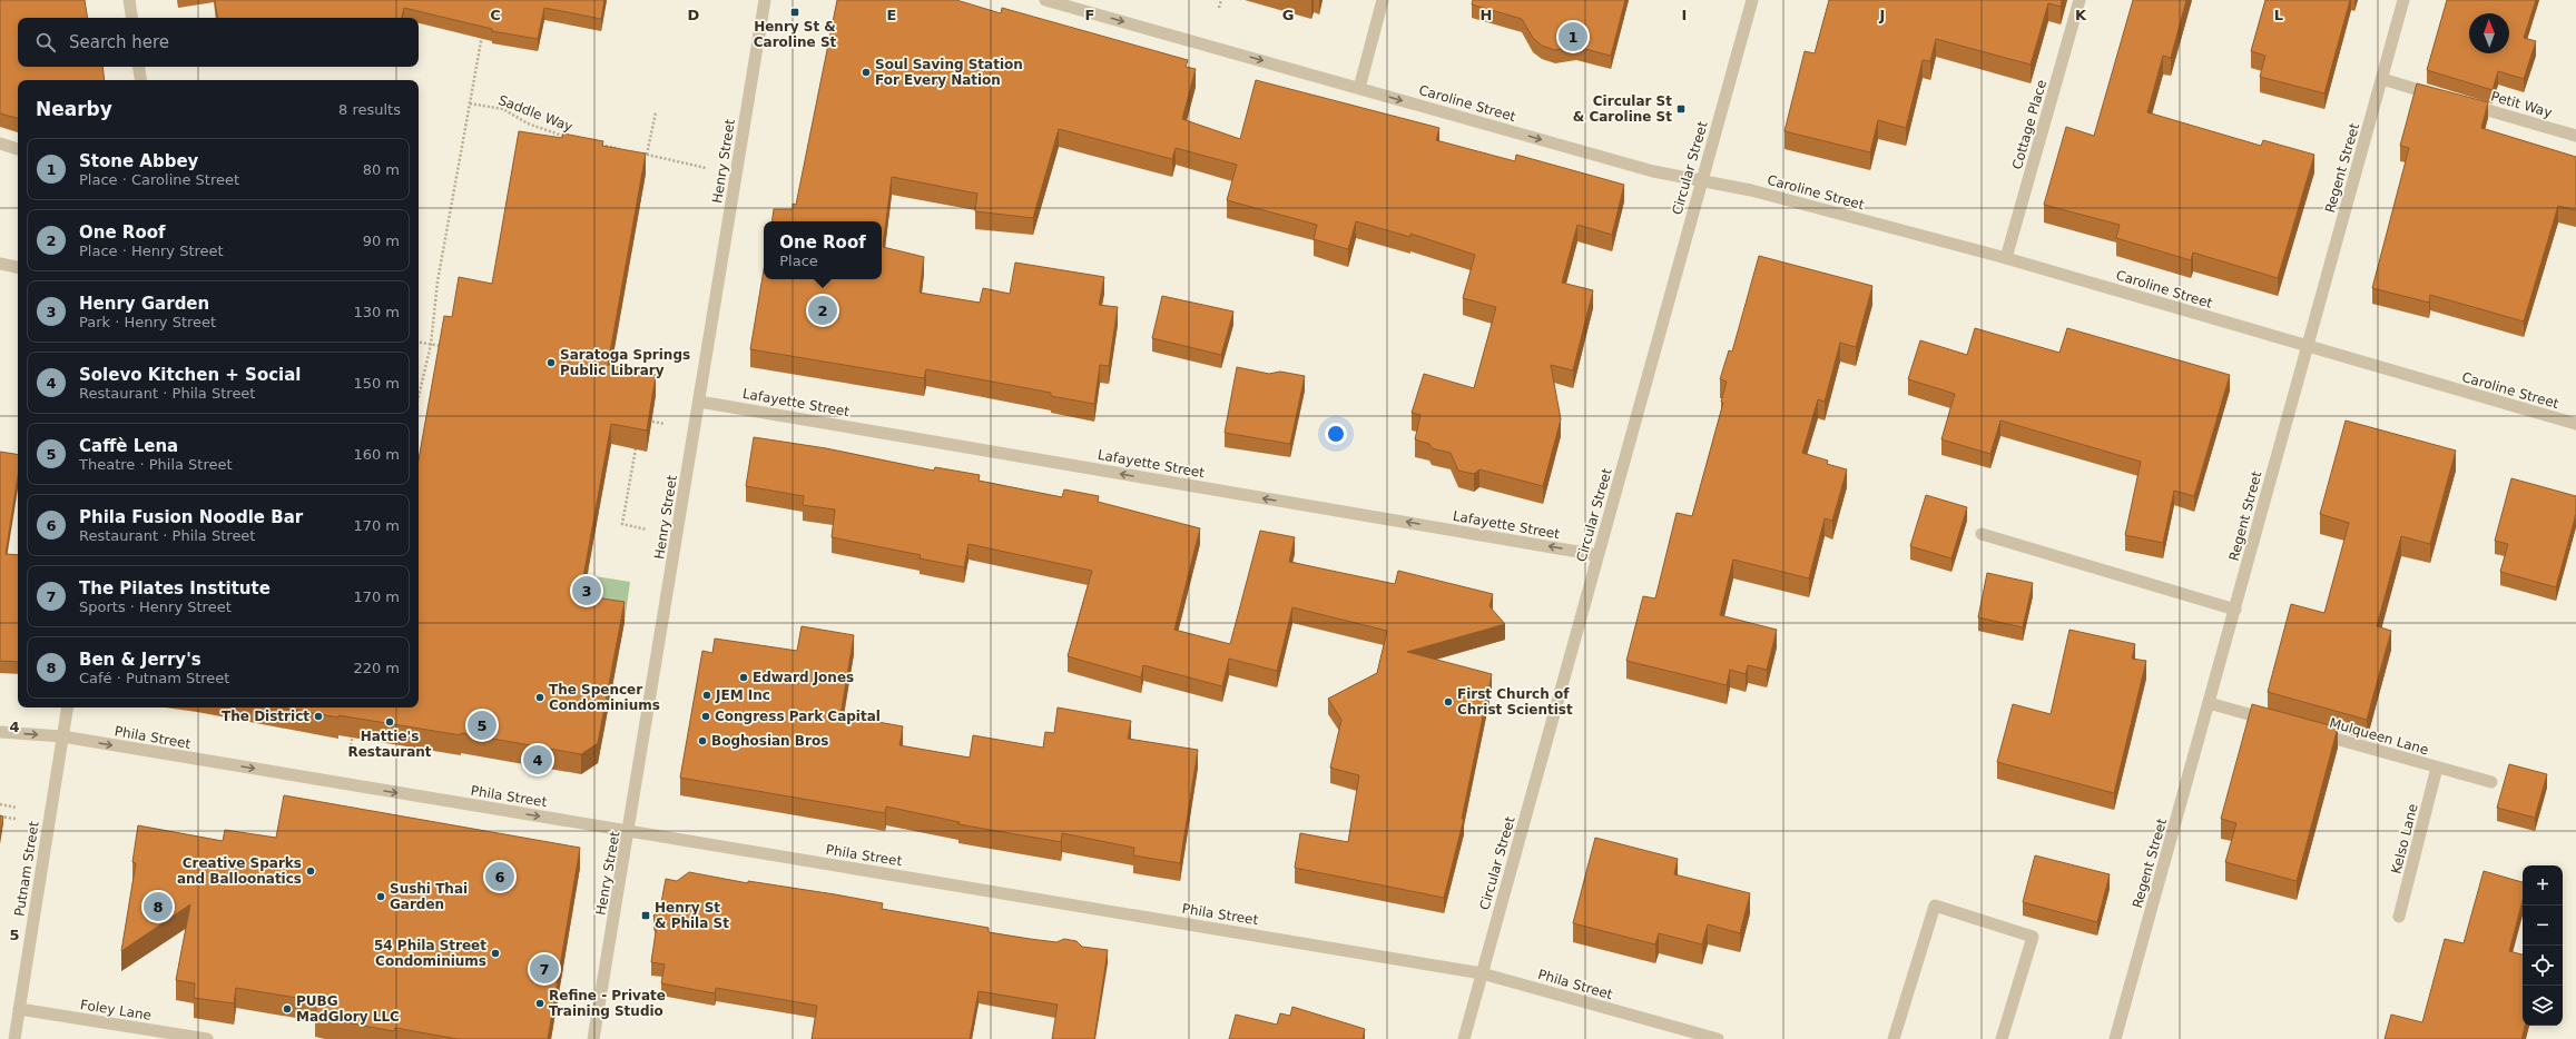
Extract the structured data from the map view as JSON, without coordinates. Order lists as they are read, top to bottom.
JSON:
{
  "streets": {
    "street": [
      "Caroline Street",
      "Petit Way",
      "Cottage Place",
      "Henry Street",
      "Circular Street",
      "Regent Street",
      "Lafayette Street",
      "Mulqueen Lane",
      "Phila Street",
      "Kelso Lane",
      "Putnam Street",
      "Foley Lane"
    ],
    "path": ["Saddle Way"]
  },
  "crossings": [
    ["Caroline Street", "Cottage Place"],
    ["Caroline Street", "Circular Street"],
    ["Caroline Street", "Regent Street"],
    ["Henry Street", "Lafayette Street"],
    ["Henry Street", "Phila Street"],
    ["Circular Street", "Lafayette Street"],
    ["Circular Street", "Phila Street"],
    ["Mulqueen Lane", "Kelso Lane"],
    ["Phila Street", "Putnam Street"],
    ["Putnam Street", "Foley Lane"]
  ],
  "one_way": ["Caroline Street", "Lafayette Street", "Phila Street"],
  "places": {
    "transit": ["Henry St & Caroline St", "Circular St & Caroline St", "Henry St & Phila St"],
    "other": [
      "Soul Saving Station For Every Nation",
      "Saratoga Springs Public Library",
      "Edward Jones",
      "JEM Inc",
      "The Spencer Condominiums",
      "First Church of Christ Scientist",
      "The District",
      "Congress Park Capital",
      "Hattie's Restaurant",
      "Boghosian Bros",
      "Creative Sparks and Balloonatics",
      "Sushi Thai Garden",
      "54 Phila Street Condominiums",
      "Refine - Private Training Studio",
      "PUBG MadGlory LLC"
    ]
  },
  "north": "top",
  "page": {
    "search": "Search here",
    "pins": [
      "1",
      "2",
      "3",
      "5",
      "4",
      "6",
      "8",
      "7"
    ],
    "heading": ["Nearby", "8 results"],
    "list": [
      {
        "mark": "1",
        "name": "Stone Abbey",
        "note": "Place · Caroline Street",
        "value": "80 m"
      },
      {
        "mark": "2",
        "name": "One Roof",
        "note": "Place · Henry Street",
        "value": "90 m"
      },
      {
        "mark": "3",
        "name": "Henry Garden",
        "note": "Park · Henry Street",
        "value": "130 m"
      },
      {
        "mark": "4",
        "name": "Solevo Kitchen + Social",
        "note": "Restaurant · Phila Street",
        "value": "150 m"
      },
      {
        "mark": "5",
        "name": "Caffè Lena",
        "note": "Theatre · Phila Street",
        "value": "160 m"
      },
      {
        "mark": "6",
        "name": "Phila Fusion Noodle Bar",
        "note": "Restaurant · Phila Street",
        "value": "170 m"
      },
      {
        "mark": "7",
        "name": "The Pilates Institute",
        "note": "Sports · Henry Street",
        "value": "170 m"
      },
      {
        "mark": "8",
        "name": "Ben & Jerry's",
        "note": "Café · Putnam Street",
        "value": "220 m"
      }
    ],
    "popup": ["One Roof", "Place"],
    "map_buttons": ["+", "−"]
  },
  "grid": {
    "columns": [
      "C",
      "D",
      "E",
      "F",
      "G",
      "H",
      "I",
      "J",
      "K",
      "L"
    ],
    "rows": ["4", "5"]
  }
}
